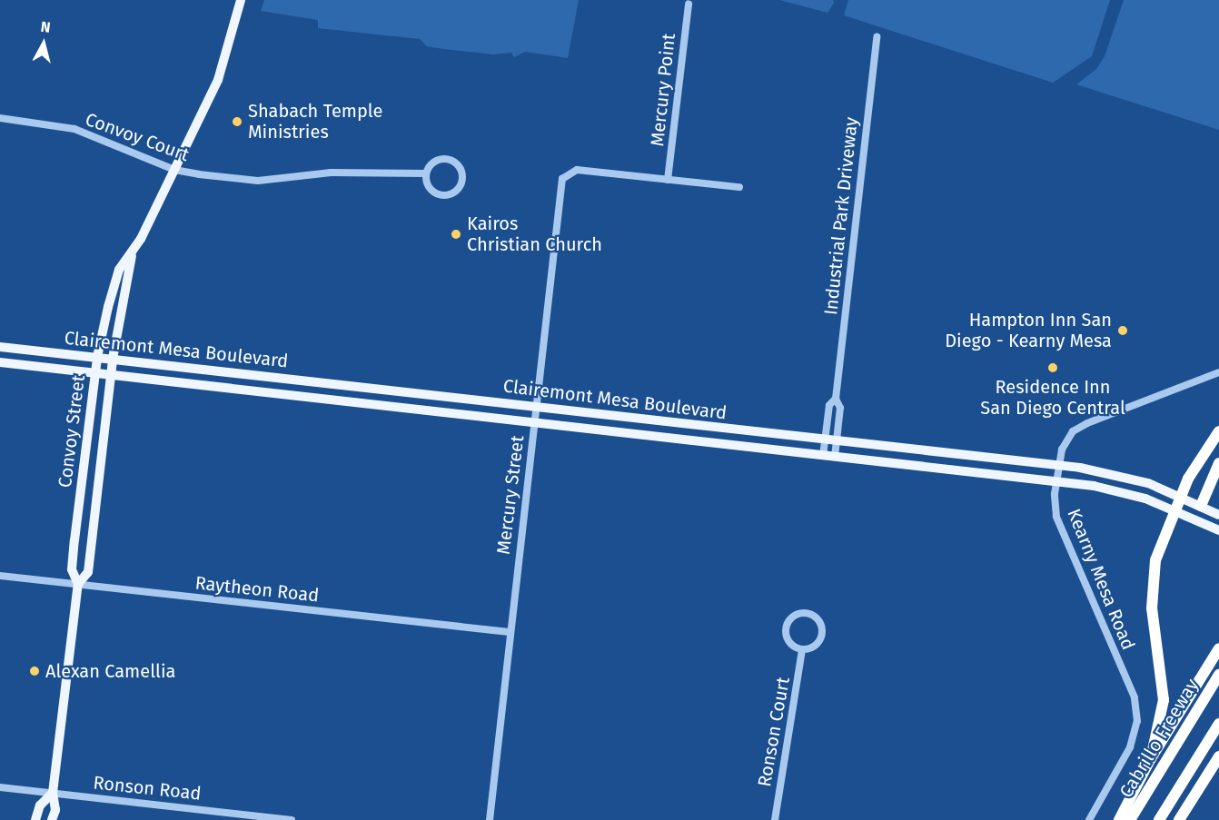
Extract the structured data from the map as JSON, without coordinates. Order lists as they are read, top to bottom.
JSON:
{
  "streets": {
    "highway": ["Cabrillo Freeway"],
    "main road": ["Clairemont Mesa Boulevard", "Convoy Street"],
    "street": [
      "Mercury Point",
      "Convoy Court",
      "Industrial Park Driveway",
      "Mercury Street",
      "Kearny Mesa Road",
      "Raytheon Road",
      "Ronson Court",
      "Ronson Road"
    ]
  },
  "crossings": [
    ["Mercury Point", "Mercury Street"],
    ["Convoy Court", "Convoy Street"],
    ["Industrial Park Driveway", "Clairemont Mesa Boulevard"],
    ["Clairemont Mesa Boulevard", "Convoy Street"],
    ["Clairemont Mesa Boulevard", "Mercury Street"],
    ["Clairemont Mesa Boulevard", "Kearny Mesa Road"],
    ["Convoy Street", "Raytheon Road"],
    ["Convoy Street", "Ronson Road"],
    ["Mercury Street", "Raytheon Road"]
  ],
  "places": [
    "Shabach Temple Ministries",
    "Kairos Christian Church",
    "Hampton Inn San Diego - Kearny Mesa",
    "Residence Inn San Diego Central",
    "Alexan Camellia"
  ],
  "north": "top"
}
